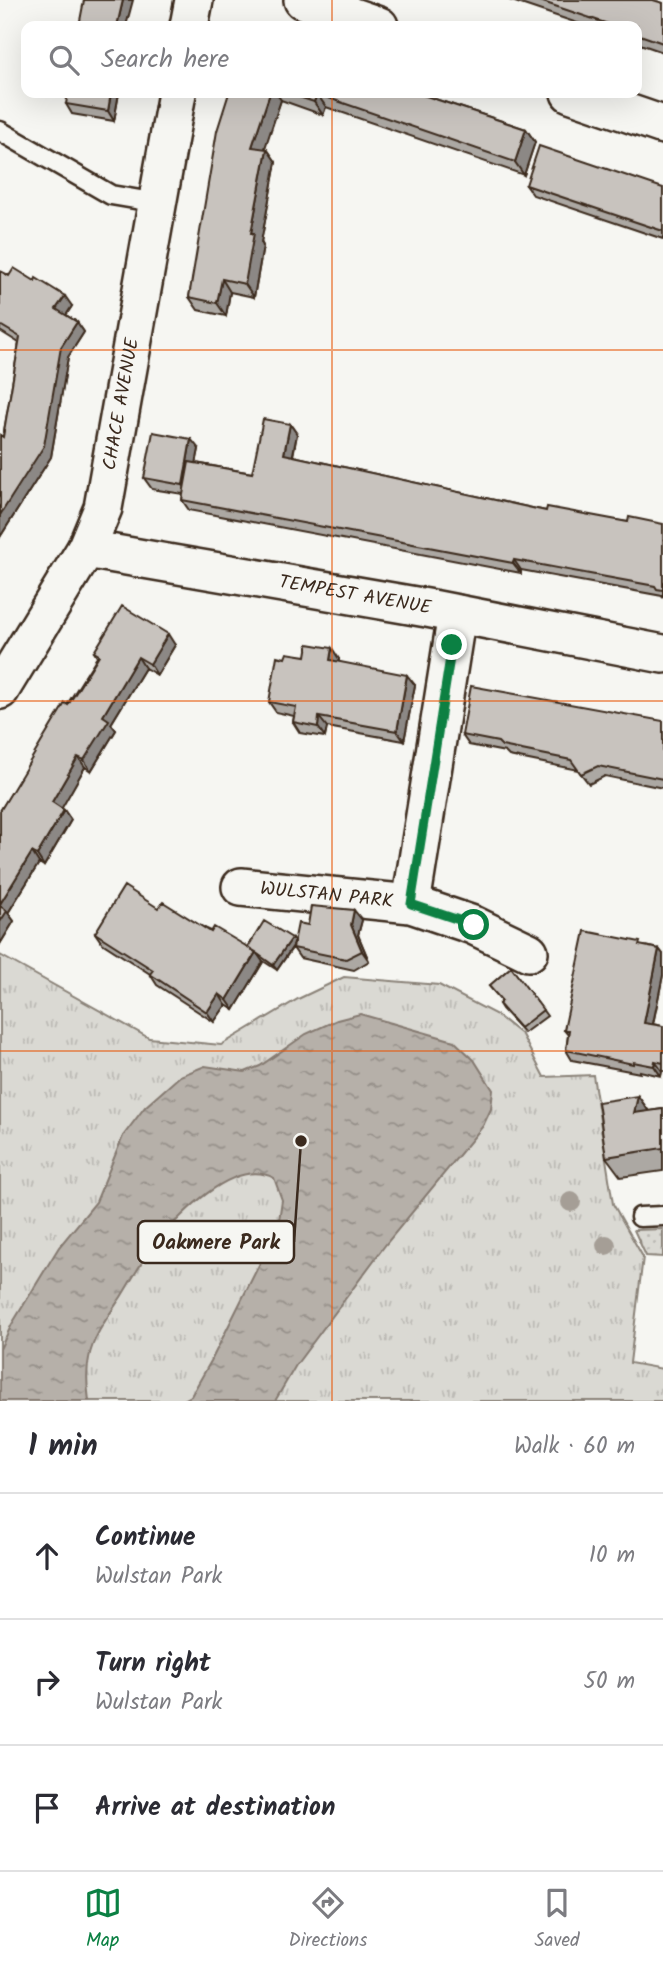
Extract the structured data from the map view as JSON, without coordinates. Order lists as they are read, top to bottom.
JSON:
{
  "streets": {
    "street": ["CHACE AVENUE", "TEMPEST AVENUE", "WULSTAN PARK"]
  },
  "crossings": [
    ["CHACE AVENUE", "TEMPEST AVENUE"],
    ["TEMPEST AVENUE", "WULSTAN PARK"]
  ],
  "places": ["Oakmere Park"],
  "page": {
    "search": "Search here",
    "heading": ["1 min", "Walk · 60 m"],
    "list": [
      ["Continue", "Wulstan Park", "10 m"],
      ["Turn right", "Wulstan Park", "50 m"],
      "Arrive at destination"
    ],
    "nav": ["Map", "Directions", "Saved"]
  }
}
